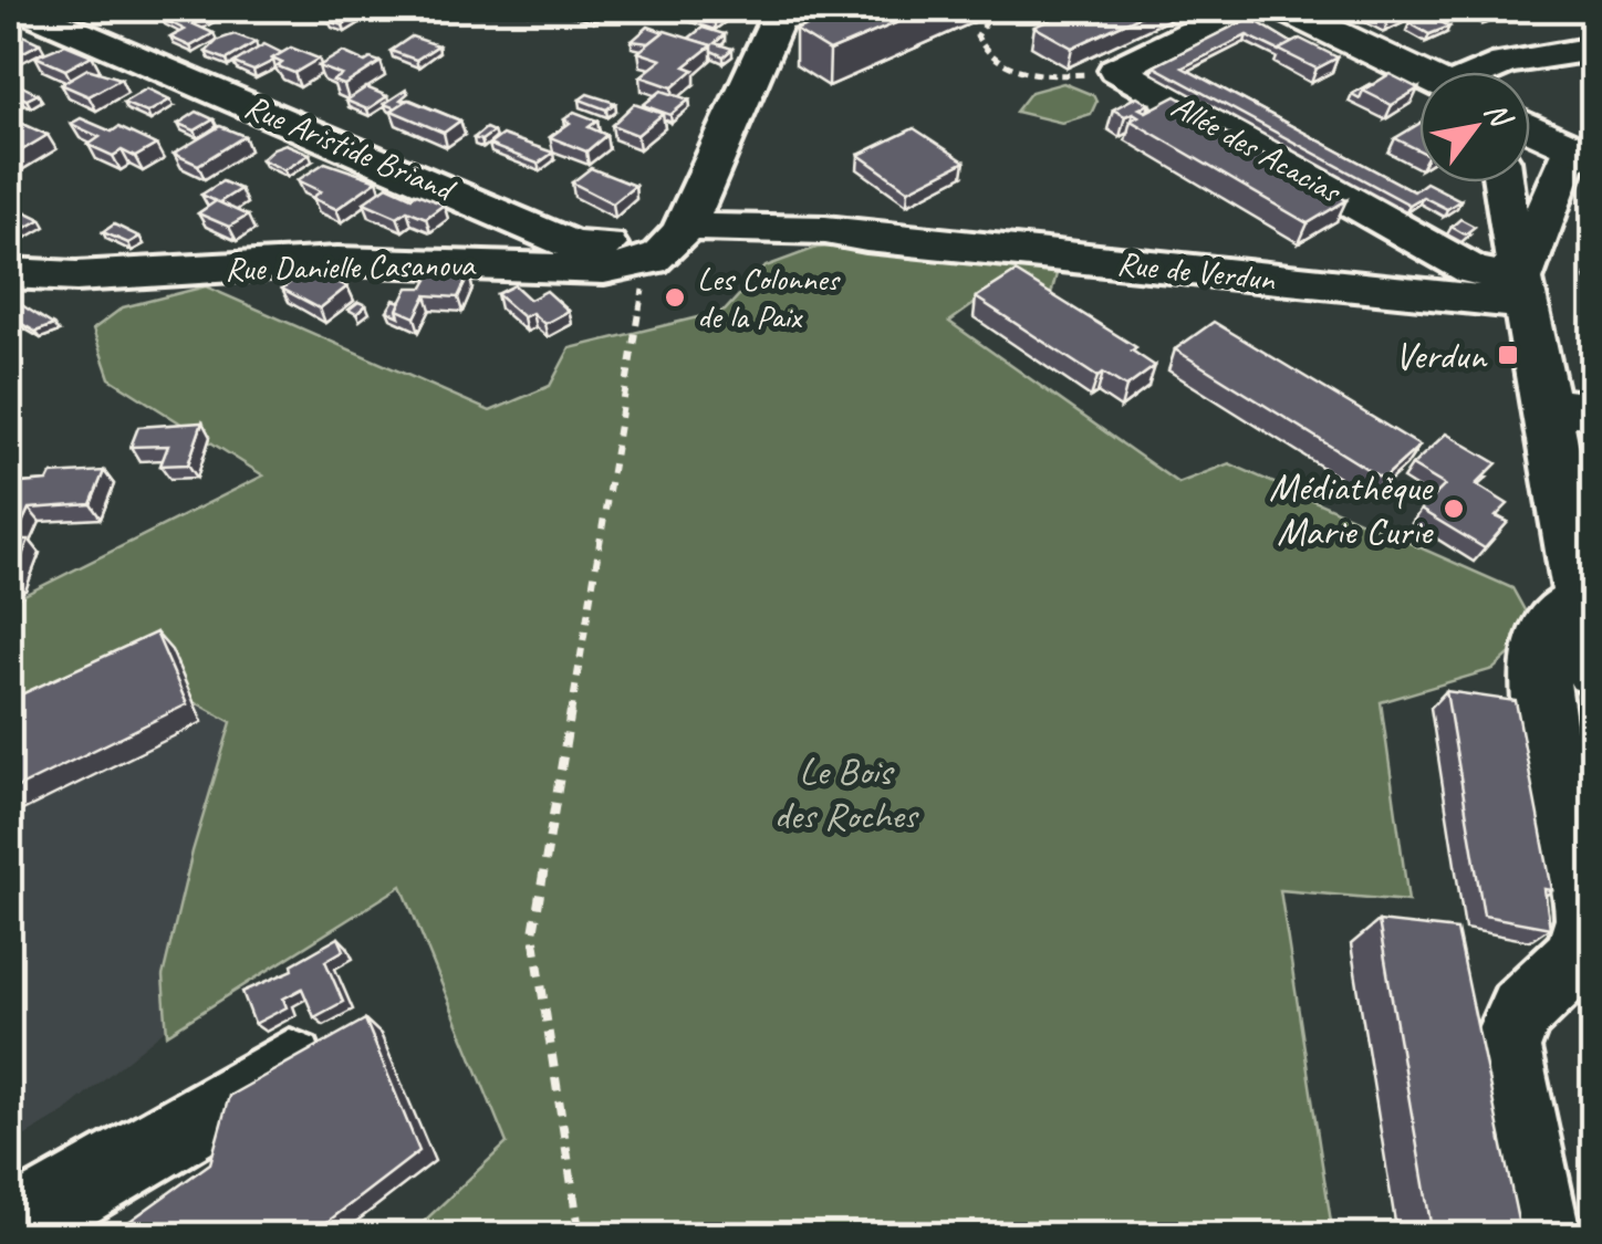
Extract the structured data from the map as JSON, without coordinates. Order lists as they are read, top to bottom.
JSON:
{
  "streets": {
    "street": [
      "Rue Aristide Briand",
      "Allée des Acacias",
      "Rue Danielle Casanova",
      "Rue de Verdun"
    ]
  },
  "crossings": [
    ["Rue Aristide Briand", "Rue Danielle Casanova"],
    ["Rue Aristide Briand", "Rue de Verdun"],
    ["Allée des Acacias", "Rue de Verdun"],
    ["Rue Danielle Casanova", "Rue de Verdun"]
  ],
  "parks": ["Le Bois des Roches"],
  "places": {
    "other": ["Les Colonnes de la Paix", "Médiathèque Marie Curie"],
    "transit": ["Verdun"]
  },
  "north": "top right"
}
